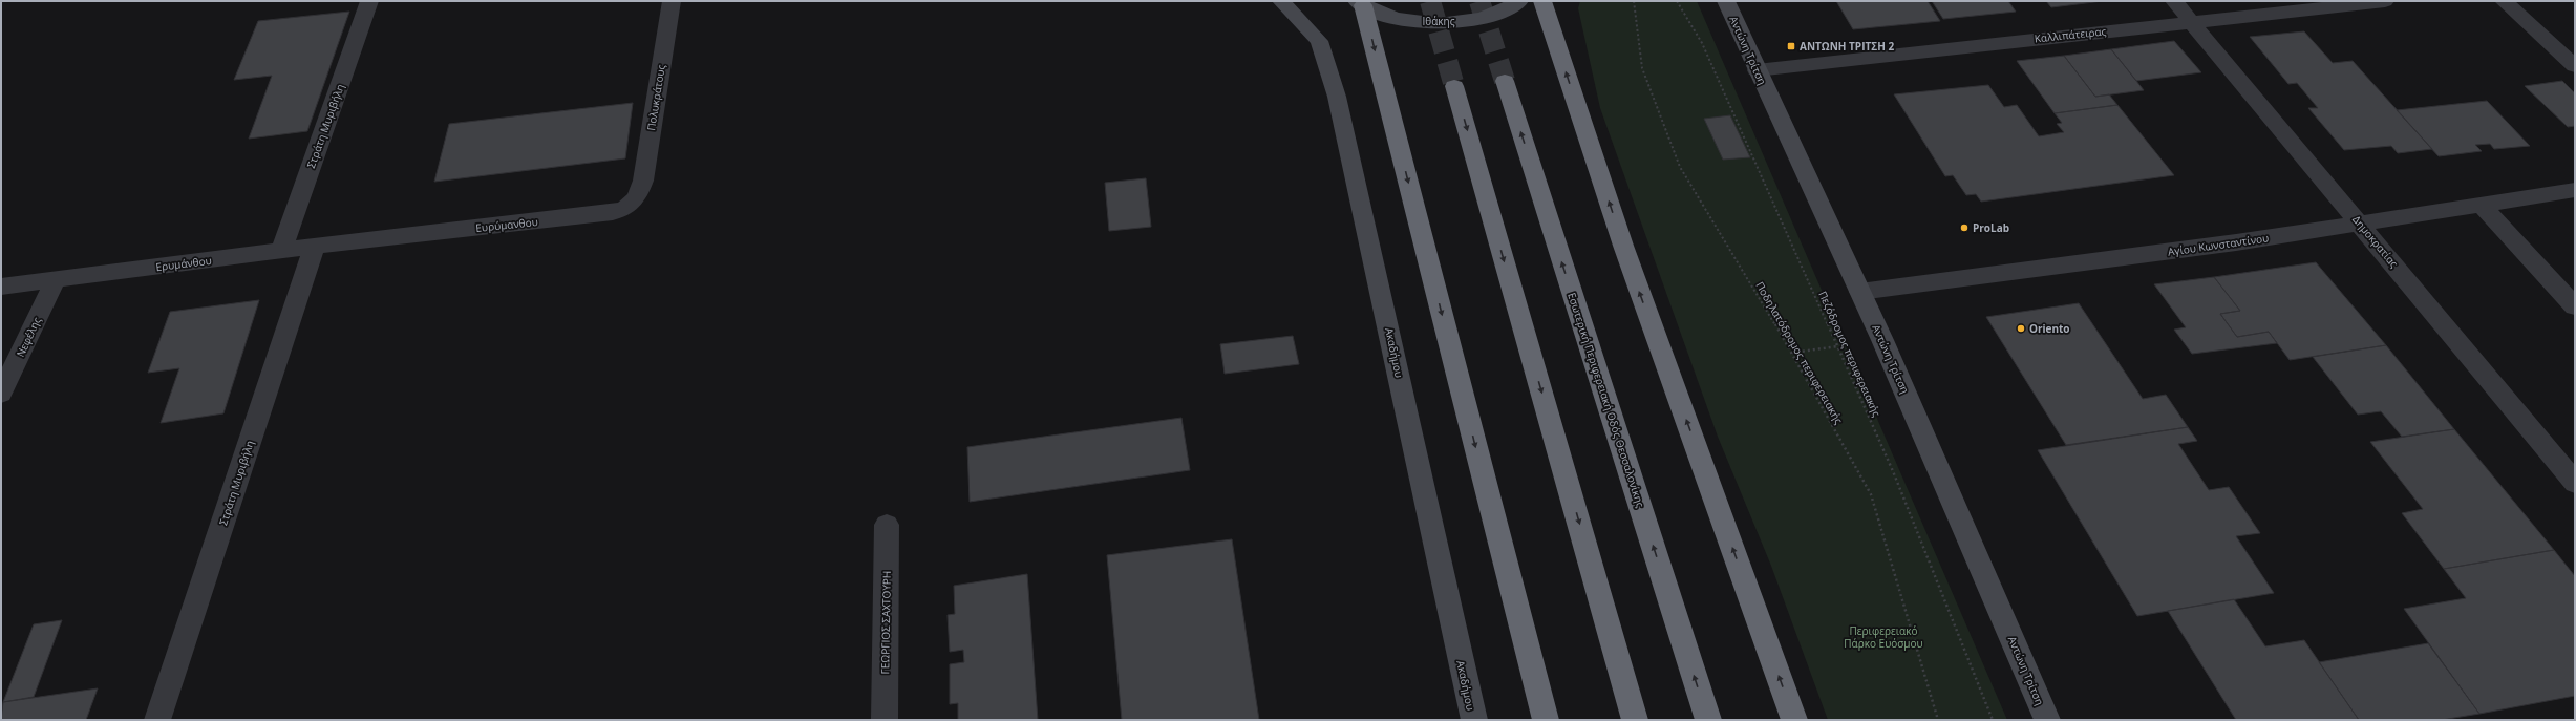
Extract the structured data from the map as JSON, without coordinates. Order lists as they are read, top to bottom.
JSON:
{
  "streets": {
    "highway": ["Εσωτερική Περιφερειακή Οδός Θεσσαλονίκης"],
    "street": [
      "Ιθάκης",
      "Καλλιπάτειρας",
      "Αντώνη Τρίτση",
      "Πολυκράτους",
      "Στράτη Μυριβήλη",
      "Ευρύμανθου",
      "Δημοκρατίας",
      "Αγίου Κωνσταντίνου",
      "Ερυμάνθου",
      "Νεφέλης",
      "Ακαδήμου",
      "ΓΕΩΡΓΙΟΣ ΣΑΧΤΟΥΡΗ"
    ],
    "path": ["Ποδηλατόδρομος περιφερειακής", "Πεζόδρομος περιφερειακής"]
  },
  "crossings": [
    ["Καλλιπάτειρας", "Αντώνη Τρίτση"],
    ["Καλλιπάτειρας", "Δημοκρατίας"],
    ["Αντώνη Τρίτση", "Αγίου Κωνσταντίνου"],
    ["Πολυκράτους", "Ευρύμανθου"],
    ["Στράτη Μυριβήλη", "Ερυμάνθου"],
    ["Ευρύμανθου", "Ερυμάνθου"],
    ["Δημοκρατίας", "Αγίου Κωνσταντίνου"],
    ["Ερυμάνθου", "Νεφέλης"]
  ],
  "parks": ["Περιφερειακό Πάρκο Ευόσμου"],
  "places": {
    "transit": ["ΑΝΤΩΝΗ ΤΡΙΤΣΗ 2"],
    "other": ["ProLab", "Oriento"]
  }
}
